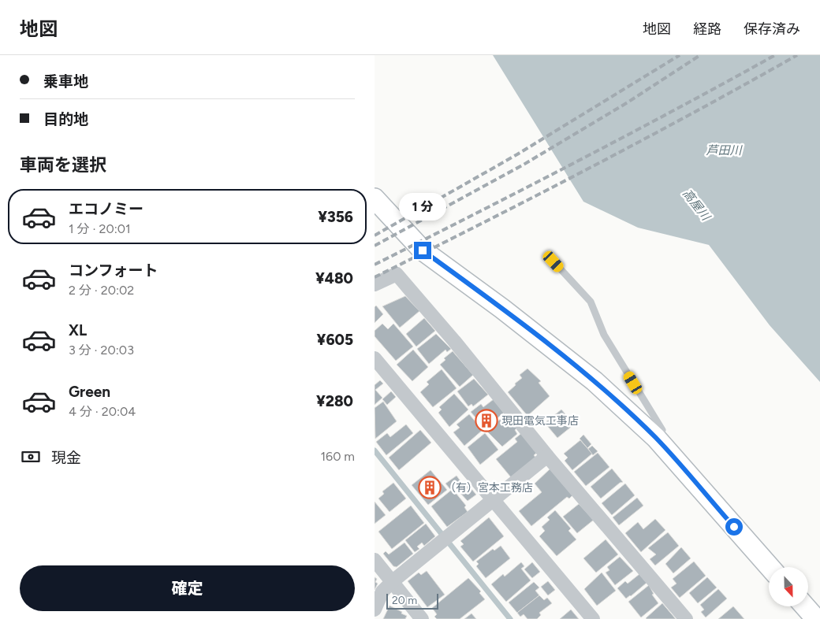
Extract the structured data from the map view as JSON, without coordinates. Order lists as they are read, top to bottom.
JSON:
{
  "water": ["芦田川", "高屋川"],
  "places": {
    "building": ["現田電気工事店", "（有）宮本工務店"]
  },
  "scale_bar": "20 m",
  "north": "bottom",
  "page": {
    "header": "地図",
    "nav": ["地図", "経路", "保存済み"],
    "banner": ["乗車地", "目的地"],
    "heading": "車両を選択",
    "list": [
      {
        "name": "エコノミー",
        "note": "1 分 · 20:01",
        "value": "¥356"
      },
      {
        "name": "コンフォート",
        "note": "2 分 · 20:02",
        "value": "¥480"
      },
      {
        "name": "XL",
        "note": "3 分 · 20:03",
        "value": "¥605"
      },
      {
        "name": "Green",
        "note": "4 分 · 20:04",
        "value": "¥280"
      }
    ],
    "bubble": "1 分",
    "pay": ["現金", "160 m"],
    "buttons": "確定",
    "scale": "20 m"
  }
}
